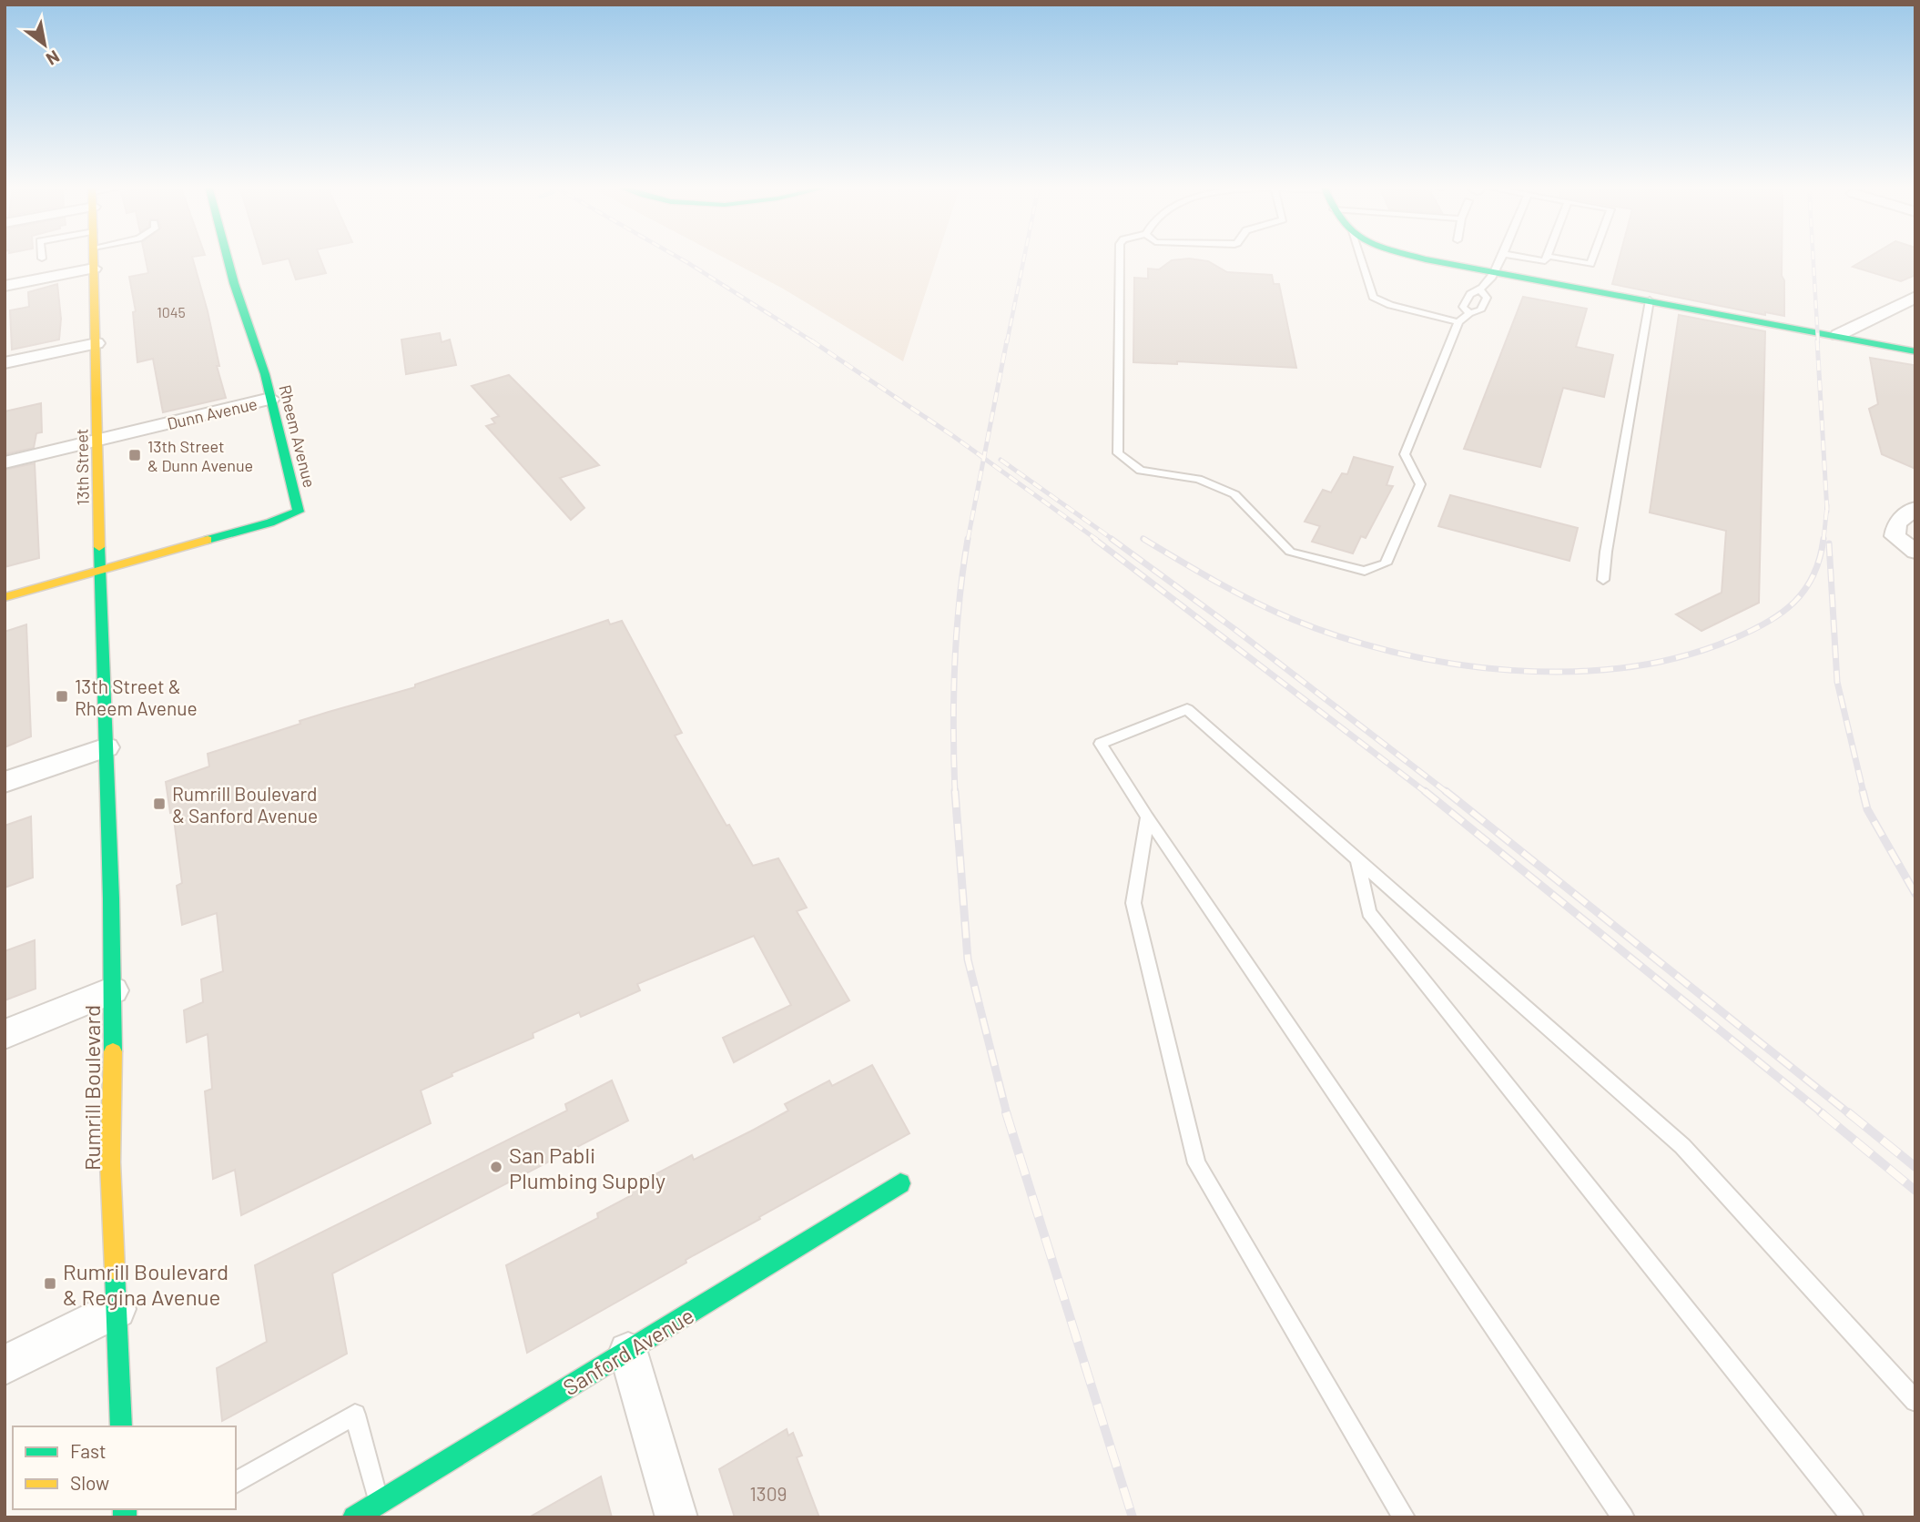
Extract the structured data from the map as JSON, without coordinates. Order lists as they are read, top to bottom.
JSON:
{
  "streets": {
    "street": [
      "Dunn Avenue",
      "Rheem Avenue",
      "13th Street",
      "Rumrill Boulevard",
      "Sanford Avenue"
    ]
  },
  "crossings": [
    ["Dunn Avenue", "Rheem Avenue"],
    ["Dunn Avenue", "13th Street"],
    ["Rheem Avenue", "13th Street"],
    ["13th Street", "Rumrill Boulevard"]
  ],
  "places": {
    "transit": [
      "13th Street & Dunn Avenue",
      "13th Street & Rheem Avenue",
      "Rumrill Boulevard & Sanford Avenue",
      "Rumrill Boulevard & Regina Avenue"
    ],
    "other": ["San Pabli Plumbing Supply"]
  },
  "house_numbers": ["1045", "1309"],
  "legend": ["Fast", "Slow"],
  "north": "bottom right"
}
